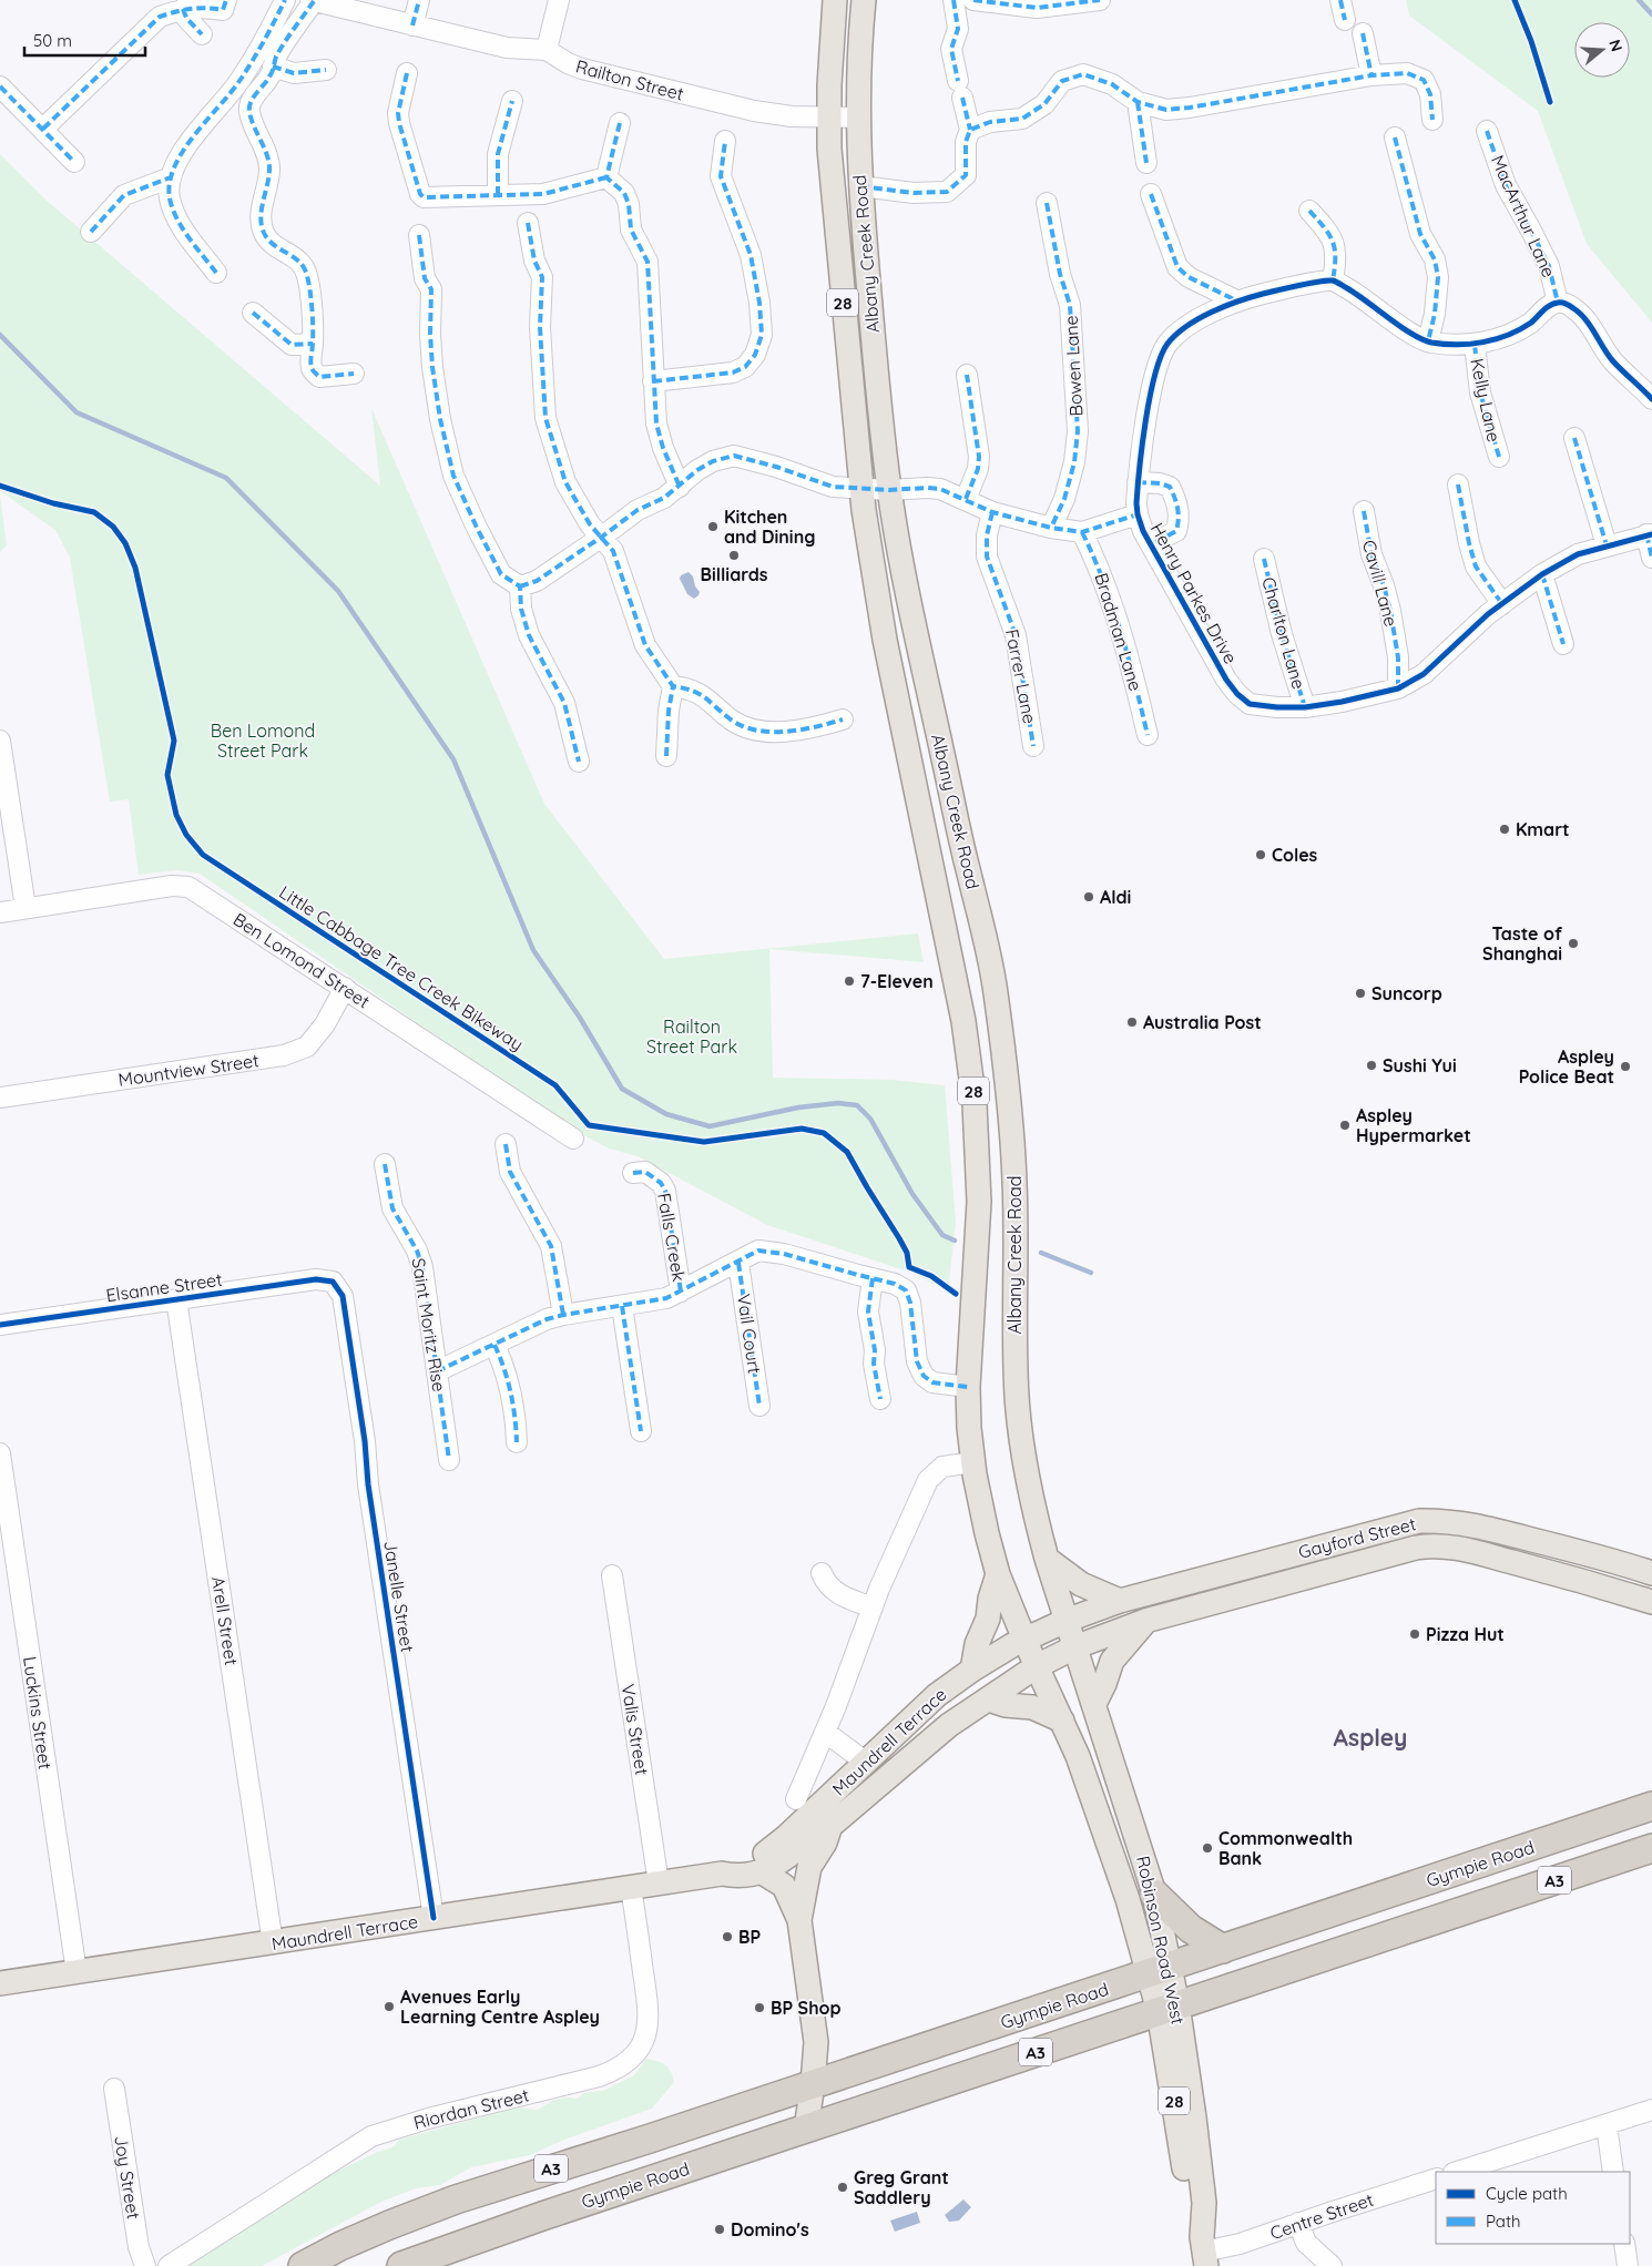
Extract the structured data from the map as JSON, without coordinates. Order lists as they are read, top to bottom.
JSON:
{
  "streets": {
    "highway": ["Gympie Road", "A3"],
    "main road": [
      "Albany Creek Road",
      "28",
      "Gayford Street",
      "Maundrell Terrace",
      "Robinson Road West"
    ],
    "street": [
      "Railton Street",
      "MacArthur Lane",
      "Bowen Lane",
      "Kelly Lane",
      "Cavill Lane",
      "Henry Parkes Drive",
      "Bradman Lane",
      "Charlton Lane",
      "Farrer Lane",
      "Ben Lomond Street",
      "Mountview Street",
      "Falls Creek",
      "Elsanne Street",
      "Saint Moritz Rise",
      "Vail Court",
      "Janelle Street",
      "Arell Street",
      "Luckins Street",
      "Valis Street",
      "Riordan Street",
      "Joy Street",
      "Centre Street"
    ],
    "cycle path": ["Little Cabbage Tree Creek Bikeway"]
  },
  "crossings": [
    ["Railton Street", "Albany Creek Road"],
    ["Albany Creek Road", "Gayford Street"],
    ["Albany Creek Road", "Maundrell Terrace"],
    ["Albany Creek Road", "Robinson Road West"],
    ["Cavill Lane", "Henry Parkes Drive"],
    ["Henry Parkes Drive", "Charlton Lane"],
    ["Ben Lomond Street", "Mountview Street"],
    ["Elsanne Street", "Janelle Street"],
    ["Elsanne Street", "Arell Street"],
    ["Gayford Street", "Maundrell Terrace"],
    ["Gayford Street", "Robinson Road West"],
    ["Janelle Street", "Maundrell Terrace"],
    ["Arell Street", "Maundrell Terrace"],
    ["Luckins Street", "Maundrell Terrace"],
    ["Valis Street", "Maundrell Terrace"],
    ["Maundrell Terrace", "Robinson Road West"],
    ["Maundrell Terrace", "Riordan Street"],
    ["Gympie Road", "Robinson Road West"],
    ["Robinson Road West", "Centre Street"]
  ],
  "districts": ["Aspley"],
  "parks": ["Ben Lomond Street Park", "Railton Street Park"],
  "places": [
    "Kitchen and Dining",
    "Billiards",
    "Kmart",
    "Coles",
    "Aldi",
    "Taste of Shanghai",
    "7-Eleven",
    "Suncorp",
    "Australia Post",
    "Sushi Yui",
    "Aspley Police Beat",
    "Aspley Hypermarket",
    "Pizza Hut",
    "Commonwealth Bank",
    "BP",
    "Avenues Early Learning Centre Aspley",
    "BP Shop",
    "Greg Grant Saddlery",
    "Domino's"
  ],
  "legend": ["Cycle path", "Path"],
  "scale_bar": "50 m",
  "north": "right"
}
